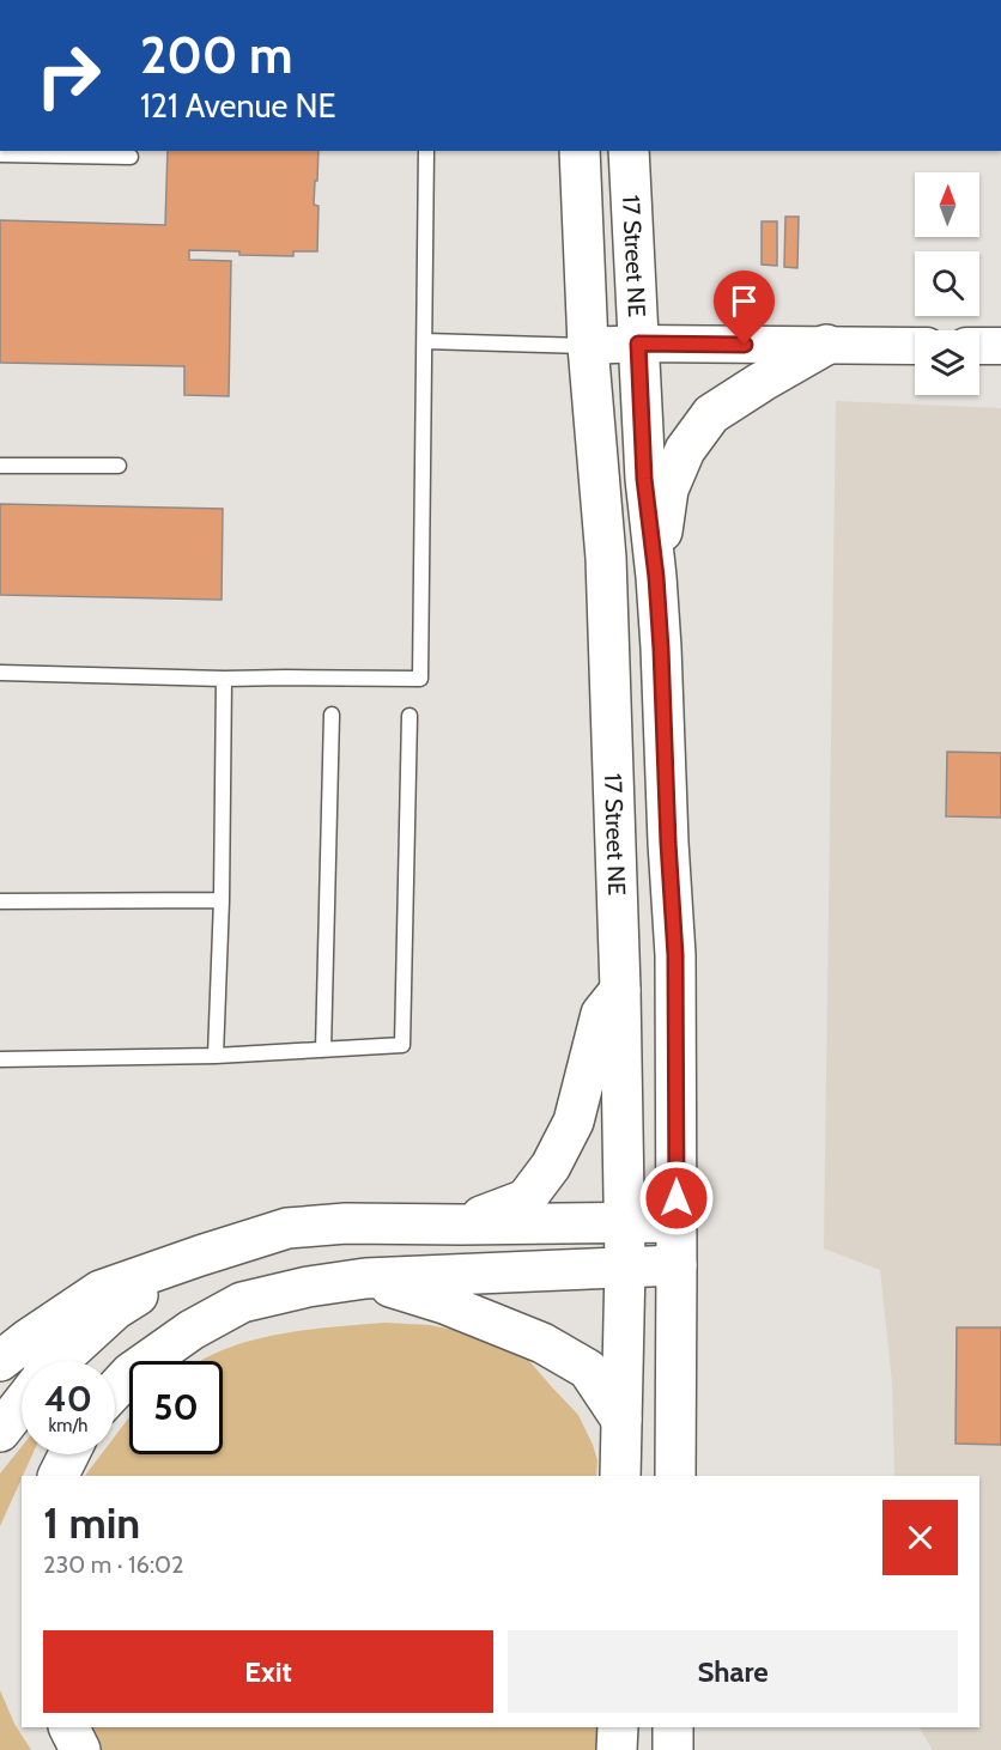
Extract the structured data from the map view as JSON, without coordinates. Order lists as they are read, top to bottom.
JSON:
{
  "streets": {
    "main road": ["17 Street NE"]
  },
  "north": "top",
  "page": {
    "turn": ["200 m", "121 Avenue NE"],
    "speed": "40 km/h",
    "limit": "50",
    "heading": ["1 min", "230 m · 16:02"],
    "buttons": ["Exit", "Share"]
  }
}
